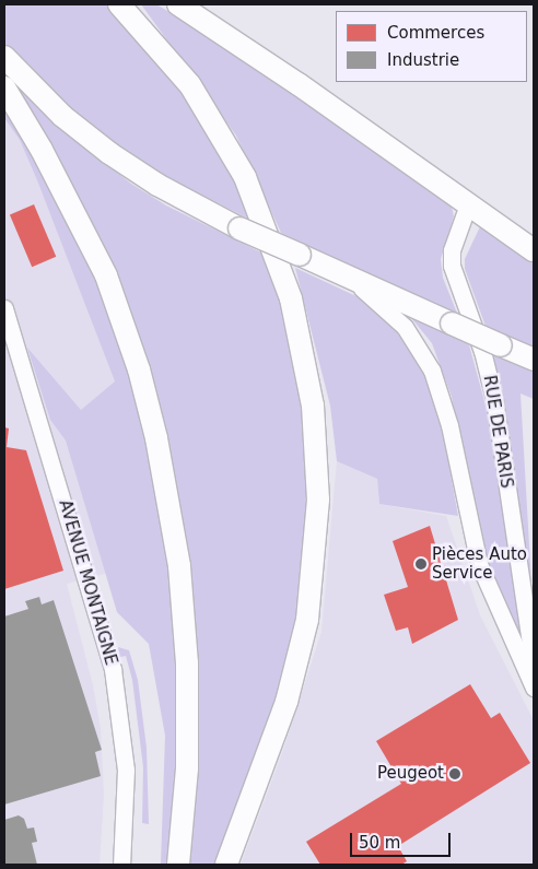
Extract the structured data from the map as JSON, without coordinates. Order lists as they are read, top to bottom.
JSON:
{
  "streets": {
    "street": ["RUE DE PARIS", "AVENUE MONTAIGNE"]
  },
  "places": ["Pièces Auto Service", "Peugeot"],
  "legend": ["Commerces", "Industrie"],
  "scale_bar": "50 m"
}
